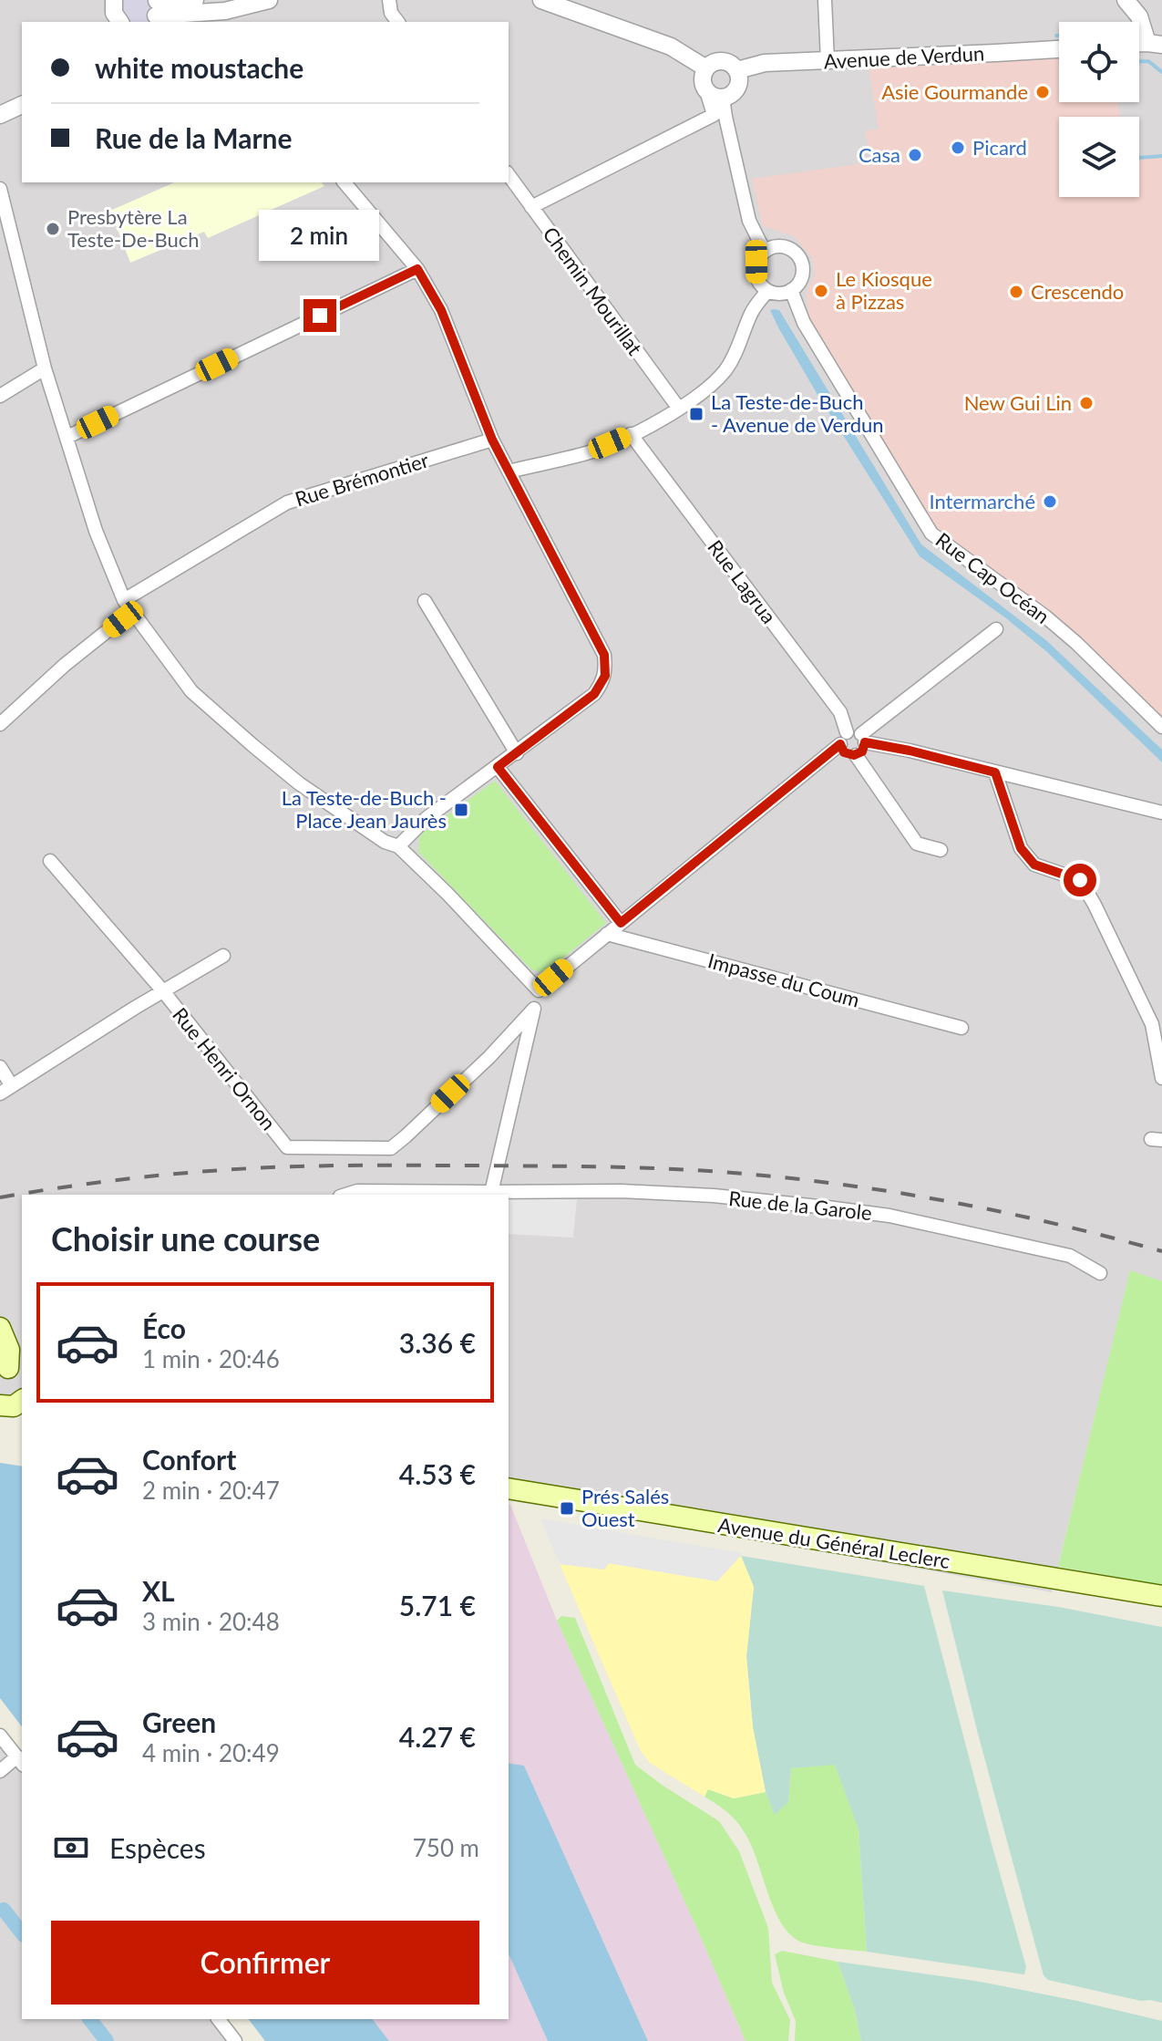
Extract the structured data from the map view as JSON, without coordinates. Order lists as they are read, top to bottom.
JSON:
{
  "streets": {
    "main road": ["Avenue du Général Leclerc"],
    "street": [
      "Avenue de Verdun",
      "Chemin Mourillat",
      "Rue Brémontier",
      "Rue Cap Océan",
      "Rue Lagrua",
      "Impasse du Coum",
      "Rue Henri Ornon",
      "Rue de la Garole"
    ]
  },
  "places": {
    "other": [
      "Asie Gourmande",
      "Picard",
      "Casa",
      "Presbytère La Teste-De-Buch",
      "Le Kiosque à Pizzas",
      "Crescendo",
      "New Gui Lin",
      "Intermarché"
    ],
    "transit": ["La Teste-de-Buch - Avenue de Verdun", "La Teste-de-Buch - Place Jean Jaurès", "Prés Salés Ouest"]
  },
  "page": {
    "banner": ["white moustache", "Rue de la Marne"],
    "bubble": "2 min",
    "heading": "Choisir une course",
    "list": [
      {
        "name": "Éco",
        "note": "1 min · 20:46",
        "value": "3.36 €"
      },
      {
        "name": "Confort",
        "note": "2 min · 20:47",
        "value": "4.53 €"
      },
      {
        "name": "XL",
        "note": "3 min · 20:48",
        "value": "5.71 €"
      },
      {
        "name": "Green",
        "note": "4 min · 20:49",
        "value": "4.27 €"
      }
    ],
    "pay": ["Espèces", "750 m"],
    "buttons": "Confirmer"
  }
}
